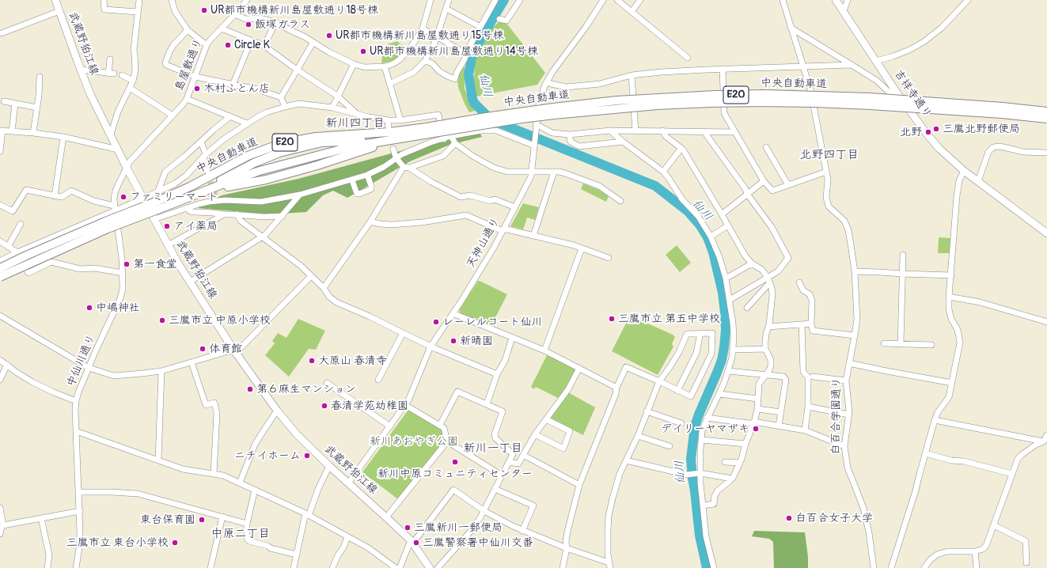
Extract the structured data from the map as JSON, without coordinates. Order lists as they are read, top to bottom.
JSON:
{
  "streets": {
    "highway": ["中央自動車道", "E20"],
    "main road": ["武蔵野狛江線", "吉祥寺通り"],
    "street": [
      "島屋敷通り",
      "天神山通り",
      "中仙川通り",
      "白百合学園通り"
    ]
  },
  "crossings": [
    ["武蔵野狛江線", "島屋敷通り"],
    ["武蔵野狛江線", "天神山通り"],
    ["武蔵野狛江線", "中仙川通り"],
    ["島屋敷通り", "中仙川通り"]
  ],
  "districts": [
    "新川四丁目",
    "北野四丁目",
    "新川一丁目",
    "中原二丁目"
  ],
  "water": ["仙川"],
  "parks": ["新川あおやぎ公園"],
  "places": [
    "UR都市機構新川島屋敷通り18号棟",
    "飯塚ガラス",
    "UR都市機構新川島屋敷通り15号棟",
    "Circle K",
    "UR都市機構新川島屋敷通り14号棟",
    "木村ふとん店",
    "三鷹北野郵便局",
    "北野",
    "ファミリーマート",
    "アイ薬局",
    "第一食堂",
    "中嶋神社",
    "三鷹市立 第五中学校",
    "三鷹市立 中原小学校",
    "レーレルコート仙川",
    "新晴園",
    "体育館",
    "大原山 春清寺",
    "第６麻生マンション",
    "春清学苑幼稚園",
    "デイリーヤマザキ",
    "ニチイホーム",
    "新川中原コミュニティセンター",
    "白百合女子大学",
    "東台保育園",
    "三鷹新川一郵便局",
    "三鷹市立 東台小学校",
    "三鷹警察署中仙川交番"
  ]
}
